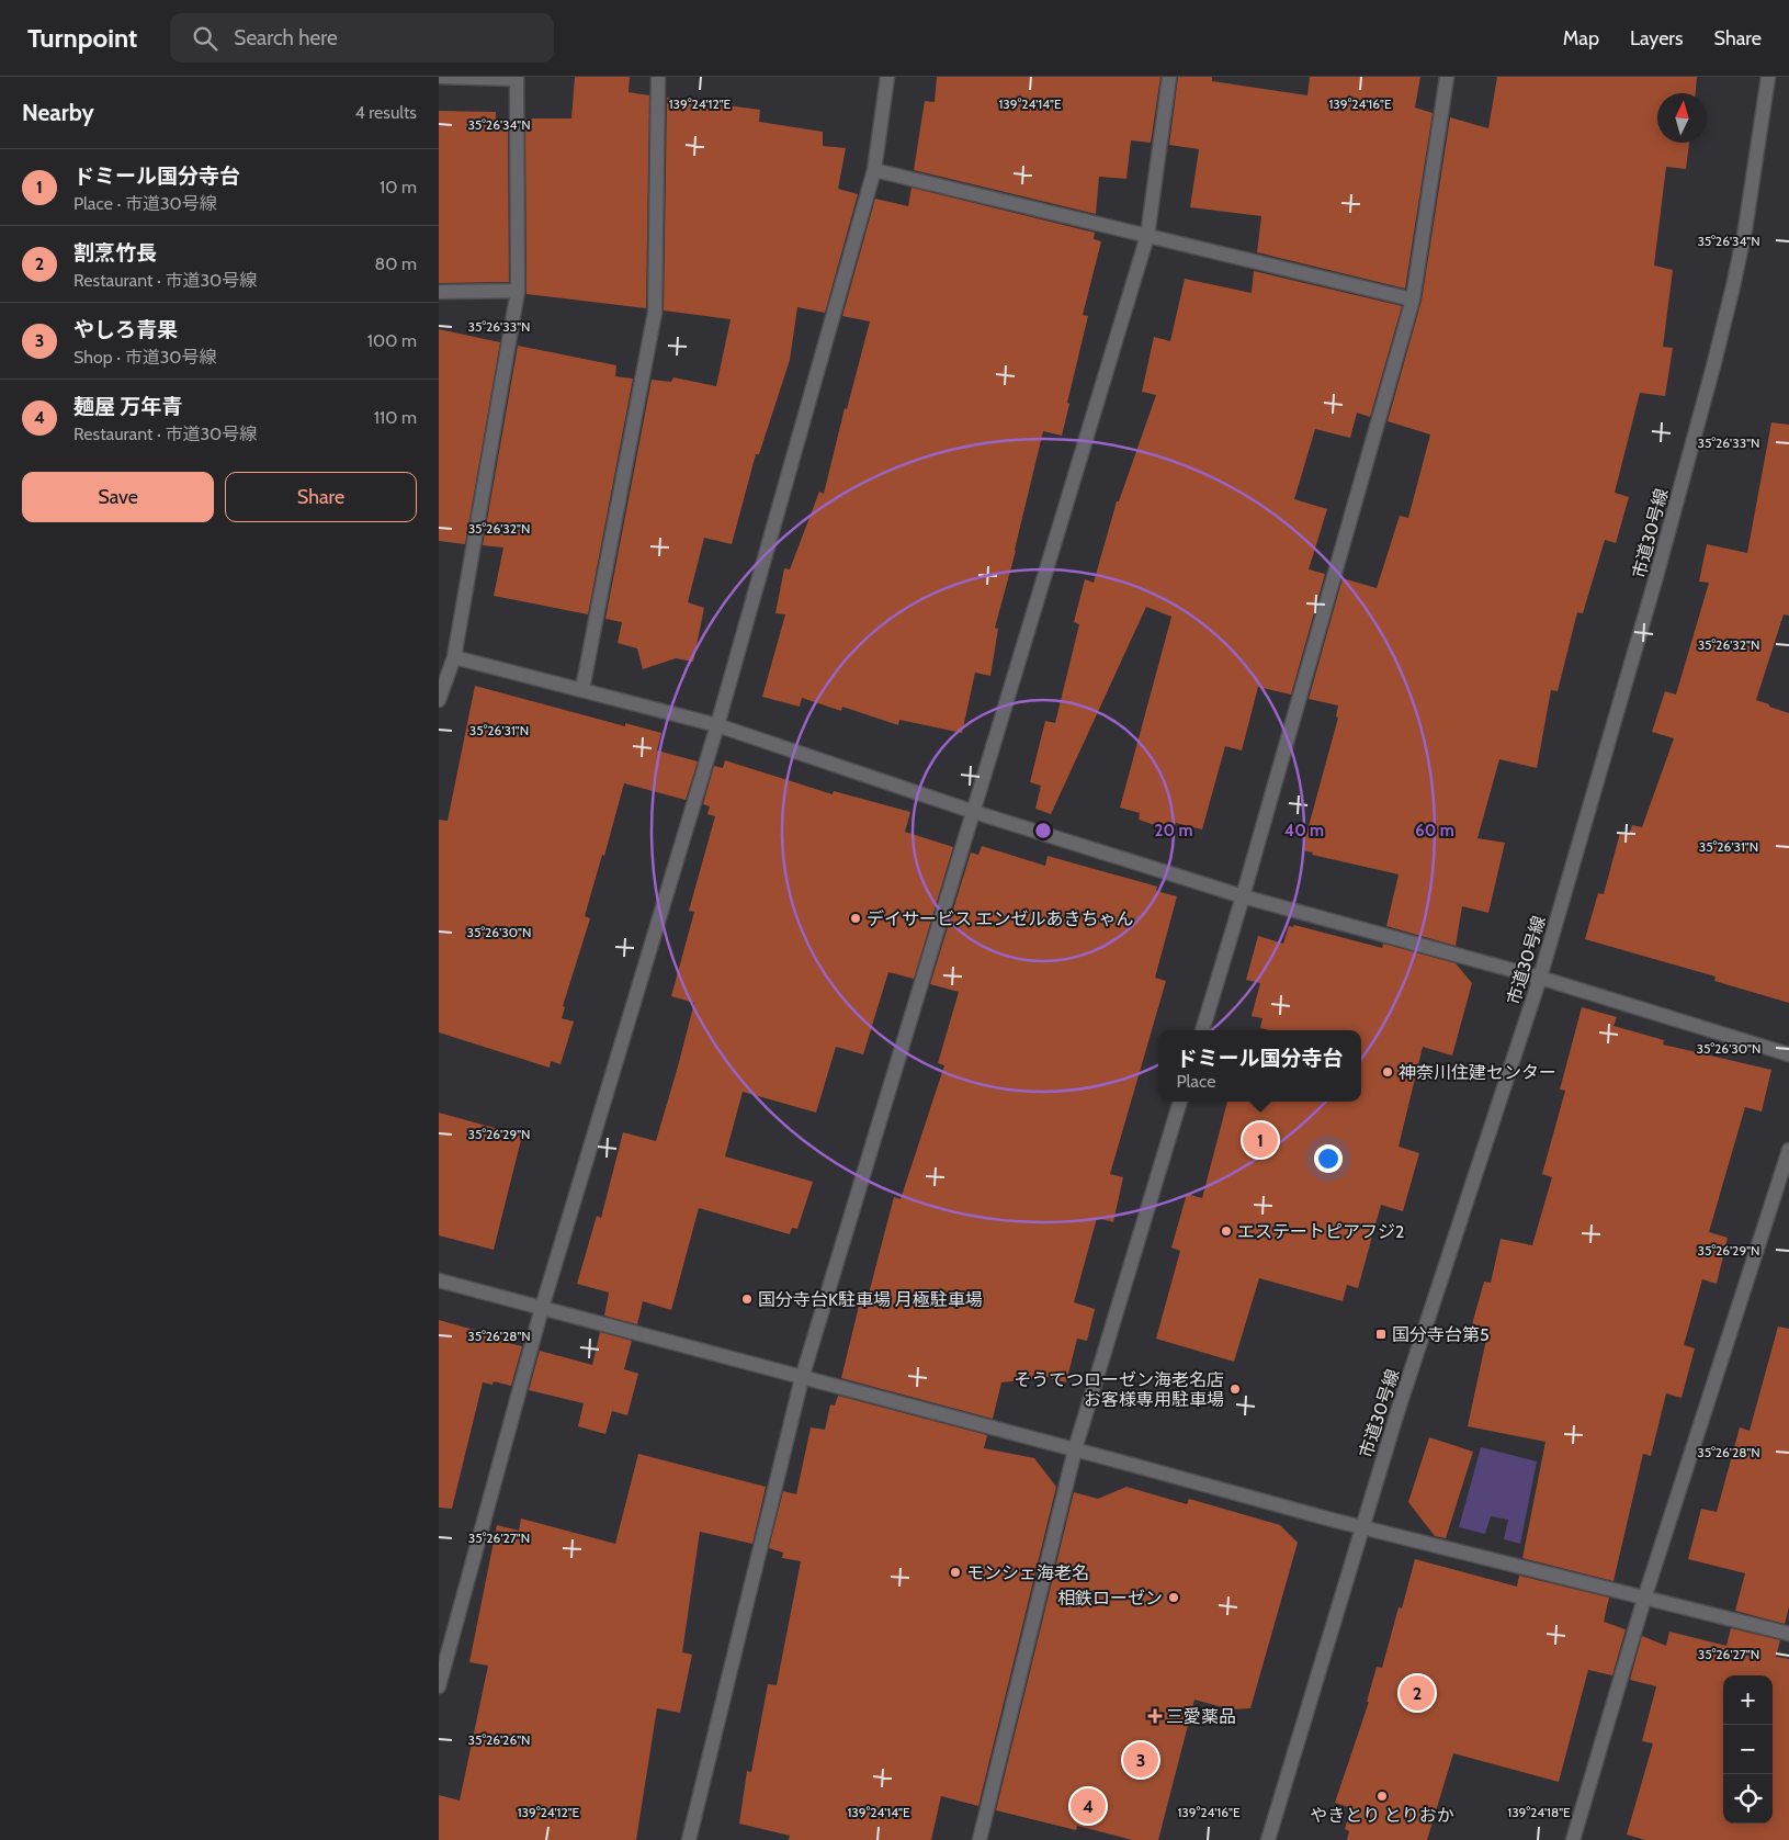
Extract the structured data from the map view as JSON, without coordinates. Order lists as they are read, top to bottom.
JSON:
{
  "streets": {
    "street": ["市道30号線"]
  },
  "places": {
    "other": [
      "デイサービス エンゼルあきちゃん",
      "神奈川住建センター",
      "エステートピアフジ2",
      "国分寺台K駐車場 月極駐車場",
      "そうてつローゼン海老名店 お客様専用駐車場",
      "モンシェ海老名",
      "相鉄ローゼン",
      "やきとり とりおか"
    ],
    "transit": ["国分寺台第5"],
    "health": ["三愛薬品"]
  },
  "north": "top",
  "page": {
    "header": "Turnpoint",
    "search": "Search here",
    "nav": ["Map", "Layers", "Share"],
    "heading": ["Nearby", "4 results"],
    "list": [
      {
        "mark": "1",
        "name": "ドミール国分寺台",
        "note": "Place · 市道30号線",
        "value": "10 m"
      },
      {
        "mark": "2",
        "name": "割烹竹長",
        "note": "Restaurant · 市道30号線",
        "value": "80 m"
      },
      {
        "mark": "3",
        "name": "やしろ青果",
        "note": "Shop · 市道30号線",
        "value": "100 m"
      },
      {
        "mark": "4",
        "name": "麺屋 万年青",
        "note": "Restaurant · 市道30号線",
        "value": "110 m"
      }
    ],
    "buttons": ["Save", "Share"],
    "popup": ["ドミール国分寺台", "Place"],
    "pins": [
      "1",
      "2",
      "3",
      "4"
    ],
    "map_buttons": ["+", "−"]
  },
  "coordinates": [
    "139°24'12\"E",
    "139°24'14\"E",
    "139°24'16\"E",
    "35°26'34\"N",
    "35°26'33\"N",
    "35°26'32\"N",
    "35°26'31\"N",
    "35°26'30\"N",
    "35°26'29\"N",
    "35°26'28\"N",
    "35°26'27\"N",
    "35°26'26\"N",
    "139°24'18\"E"
  ],
  "rings": ["20 m", "40 m", "60 m"]
}
